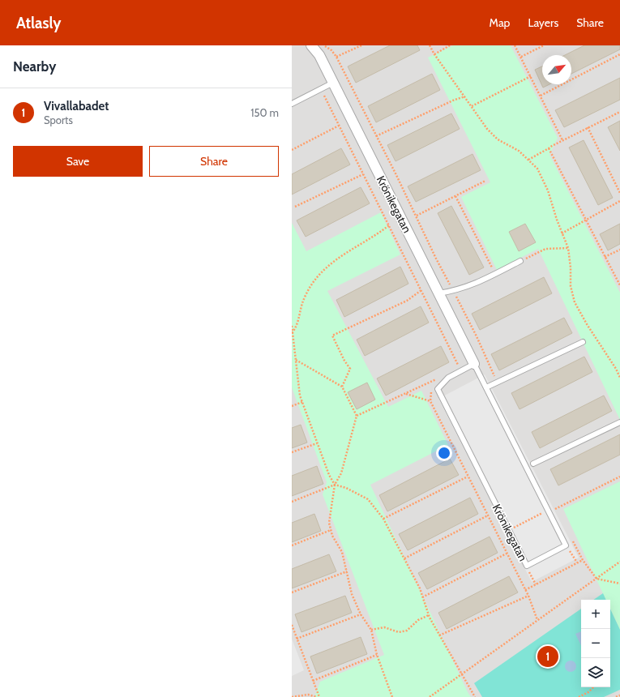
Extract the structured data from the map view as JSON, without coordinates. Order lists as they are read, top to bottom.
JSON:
{
  "streets": {
    "street": ["Krönikegatan"]
  },
  "north": "top right",
  "page": {
    "header": "Atlasly",
    "nav": ["Map", "Layers", "Share"],
    "heading": "Nearby",
    "list": [
      {
        "mark": "1",
        "name": "Vivallabadet",
        "note": "Sports",
        "value": "150 m"
      }
    ],
    "buttons": ["Save", "Share"],
    "map_buttons": ["+", "−"],
    "pins": "1"
  }
}
